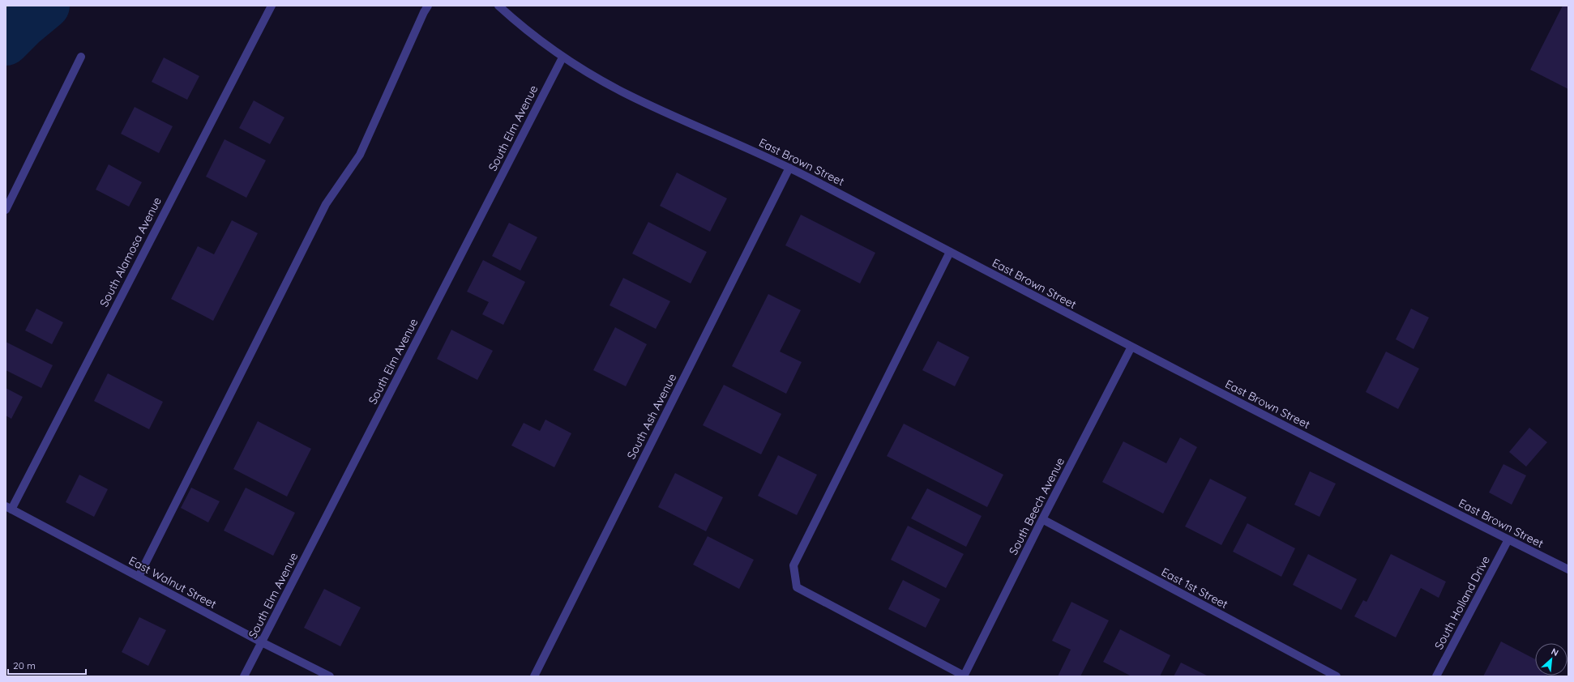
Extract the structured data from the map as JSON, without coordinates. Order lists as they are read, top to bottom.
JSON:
{
  "streets": {
    "street": [
      "South Elm Avenue",
      "East Brown Street",
      "South Alamosa Avenue",
      "South Ash Avenue",
      "South Beech Avenue",
      "East Walnut Street",
      "East 1st Street",
      "South Holland Drive"
    ]
  },
  "crossings": [
    ["South Elm Avenue", "East Brown Street"],
    ["South Elm Avenue", "East Walnut Street"],
    ["East Brown Street", "South Ash Avenue"],
    ["East Brown Street", "South Beech Avenue"],
    ["East Brown Street", "South Holland Drive"],
    ["South Alamosa Avenue", "East Walnut Street"],
    ["South Beech Avenue", "East 1st Street"]
  ],
  "scale_bar": "20 m",
  "north": "top right"
}
